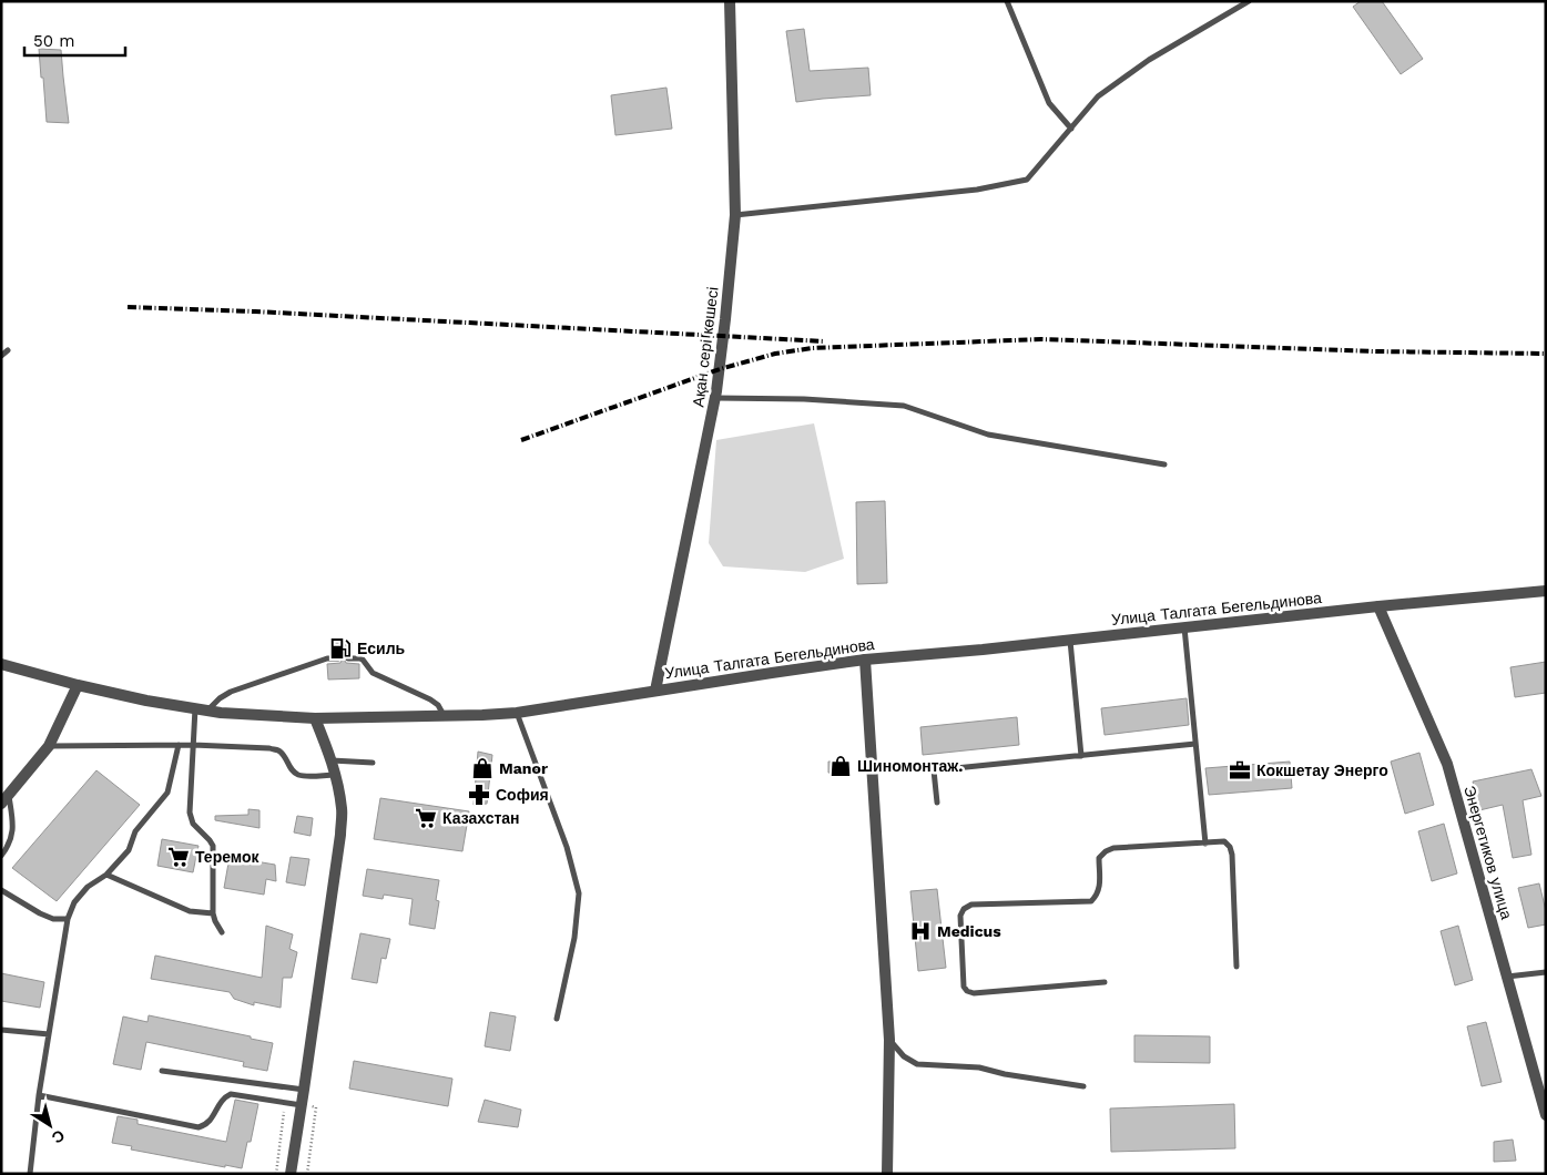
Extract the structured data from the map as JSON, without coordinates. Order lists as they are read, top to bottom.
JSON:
{
  "streets": {
    "street": ["Ақан сері көшесі", "Улица Талгата Бегельдинова", "Энергетиков улица"]
  },
  "crossings": [
    ["Ақан сері көшесі", "Улица Талгата Бегельдинова"],
    ["Улица Талгата Бегельдинова", "Энергетиков улица"]
  ],
  "places": {
    "fuel station": ["Есиль"],
    "shop": ["Шиномонтаж.", "Manor"],
    "office": ["Кокшетау Энерго"],
    "pharmacy": ["София"],
    "supermarket": ["Казахстан", "Теремок"],
    "hospital": ["Medicus"]
  },
  "scale_bar": "50 m",
  "north": "bottom right"
}
